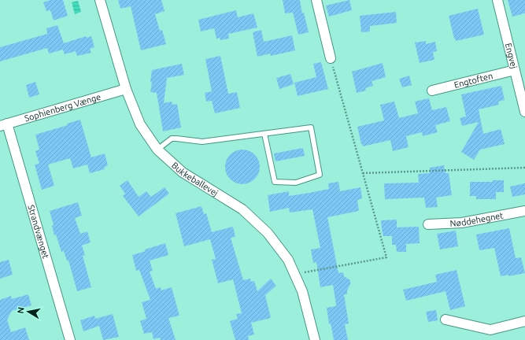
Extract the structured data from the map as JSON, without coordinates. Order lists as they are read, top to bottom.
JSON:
{
  "streets": {
    "street": [
      "Engvej",
      "Engtoften",
      "Sophienberg Vænge",
      "Bukkeballevej",
      "Nøddehegnet",
      "Strandvænget"
    ]
  },
  "crossings": [
    ["Engvej", "Engtoften"],
    ["Sophienberg Vænge", "Bukkeballevej"],
    ["Sophienberg Vænge", "Strandvænget"]
  ],
  "north": "left"
}
